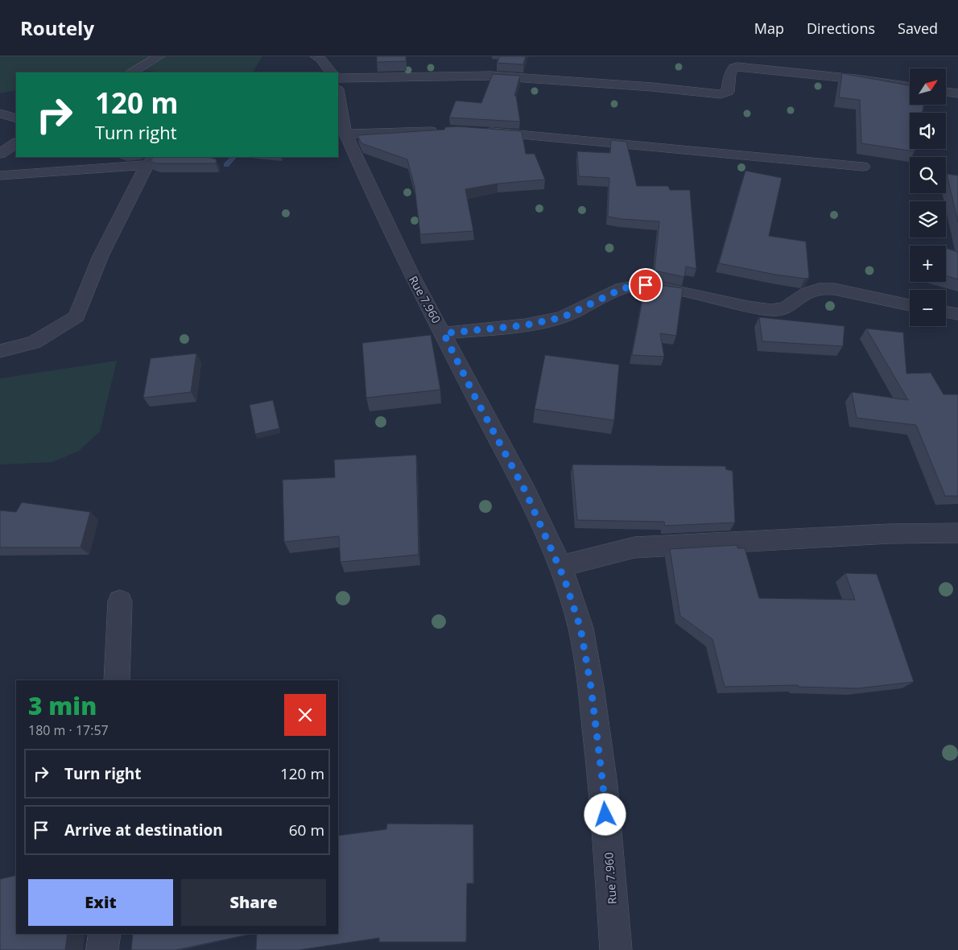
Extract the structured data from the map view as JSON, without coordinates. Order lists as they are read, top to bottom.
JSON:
{
  "streets": {
    "street": ["Rue 7.960"]
  },
  "north": "top right",
  "page": {
    "header": "Routely",
    "nav": ["Map", "Directions", "Saved"],
    "map_buttons": ["+", "−"],
    "turn": ["120 m", "Turn right"],
    "heading": ["3 min", "180 m · 17:57"],
    "list": [
      {
        "name": "Turn right",
        "value": "120 m"
      },
      {
        "name": "Arrive at destination",
        "value": "60 m"
      }
    ],
    "buttons": ["Exit", "Share"]
  }
}
